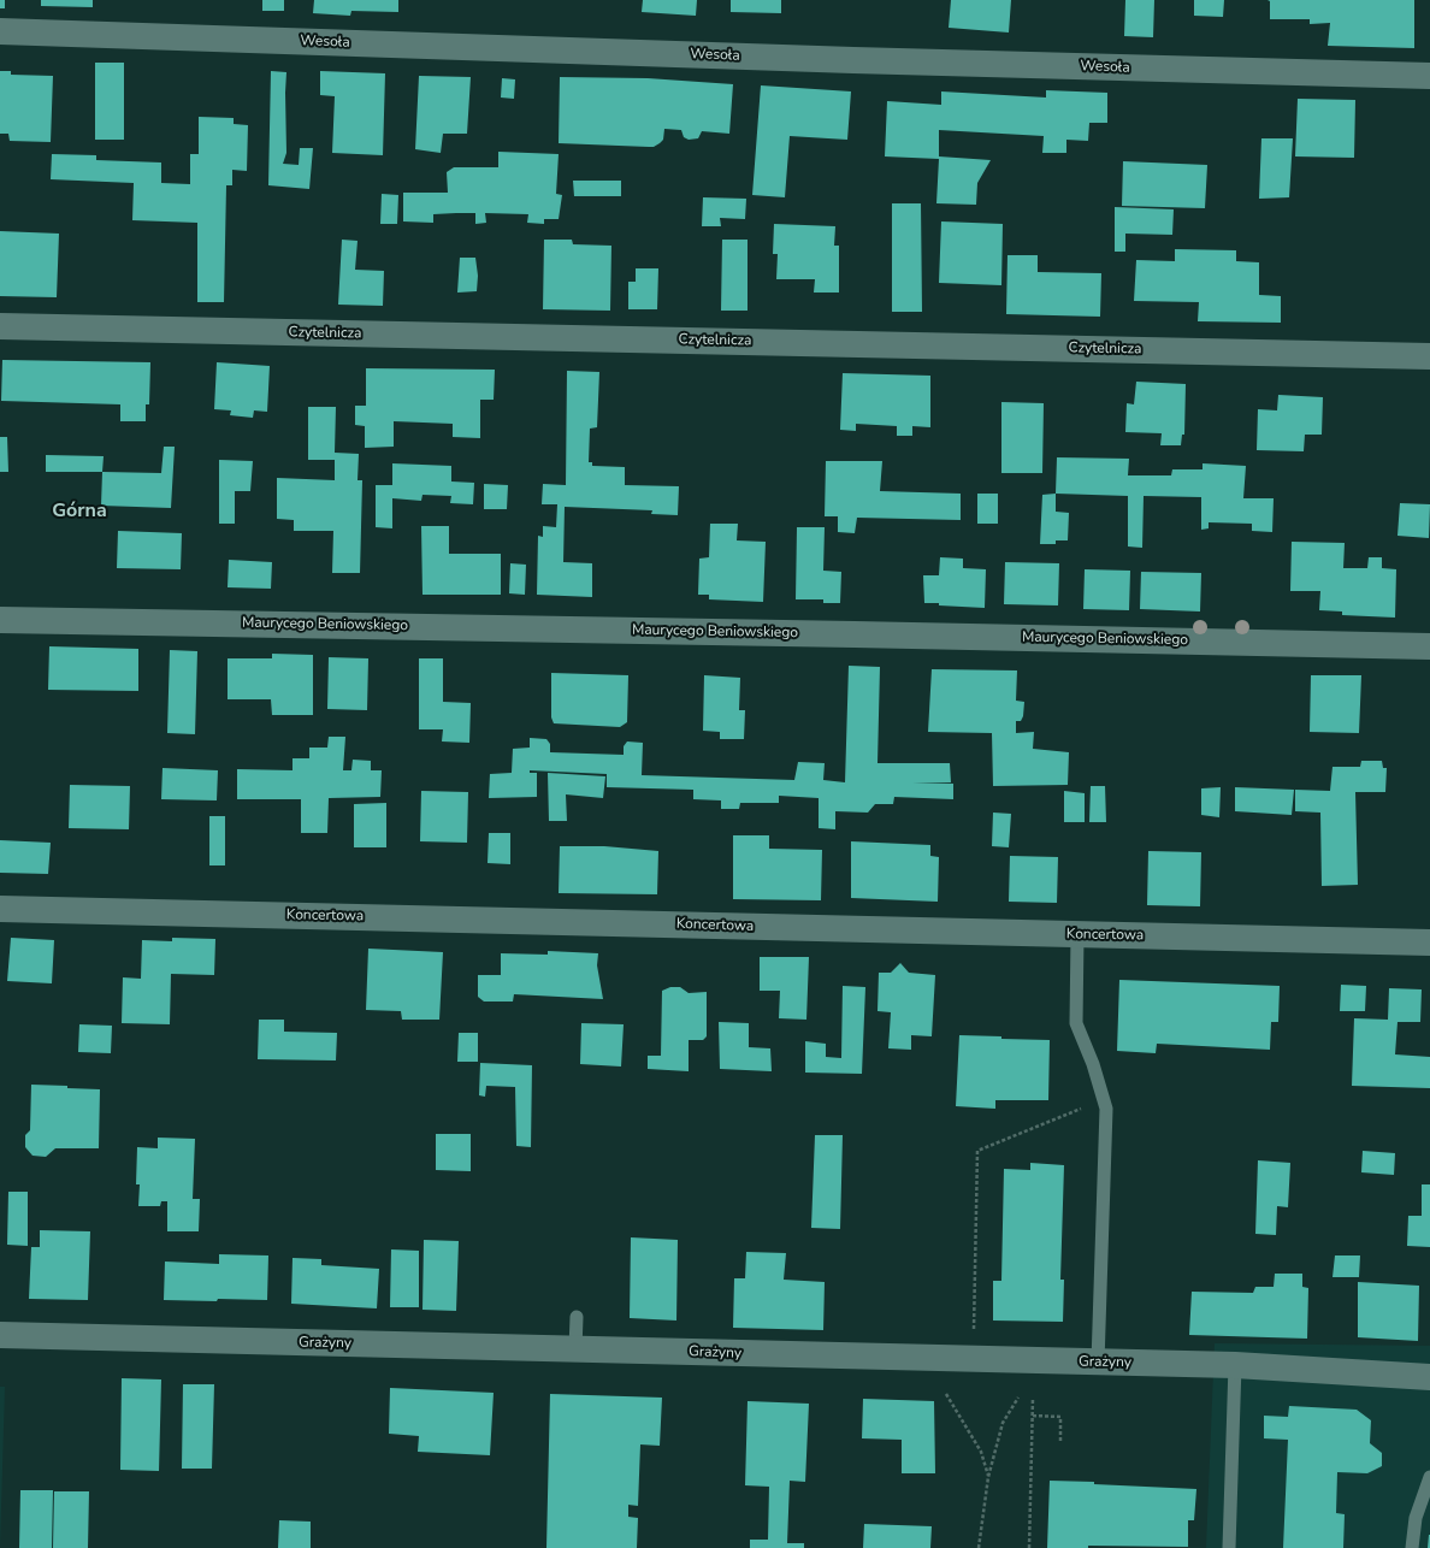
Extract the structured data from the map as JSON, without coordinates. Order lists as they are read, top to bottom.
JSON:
{
  "streets": {
    "street": [
      "Wesoła",
      "Czytelnicza",
      "Maurycego Beniowskiego",
      "Koncertowa",
      "Grażyny"
    ]
  },
  "districts": ["Górna"]
}
